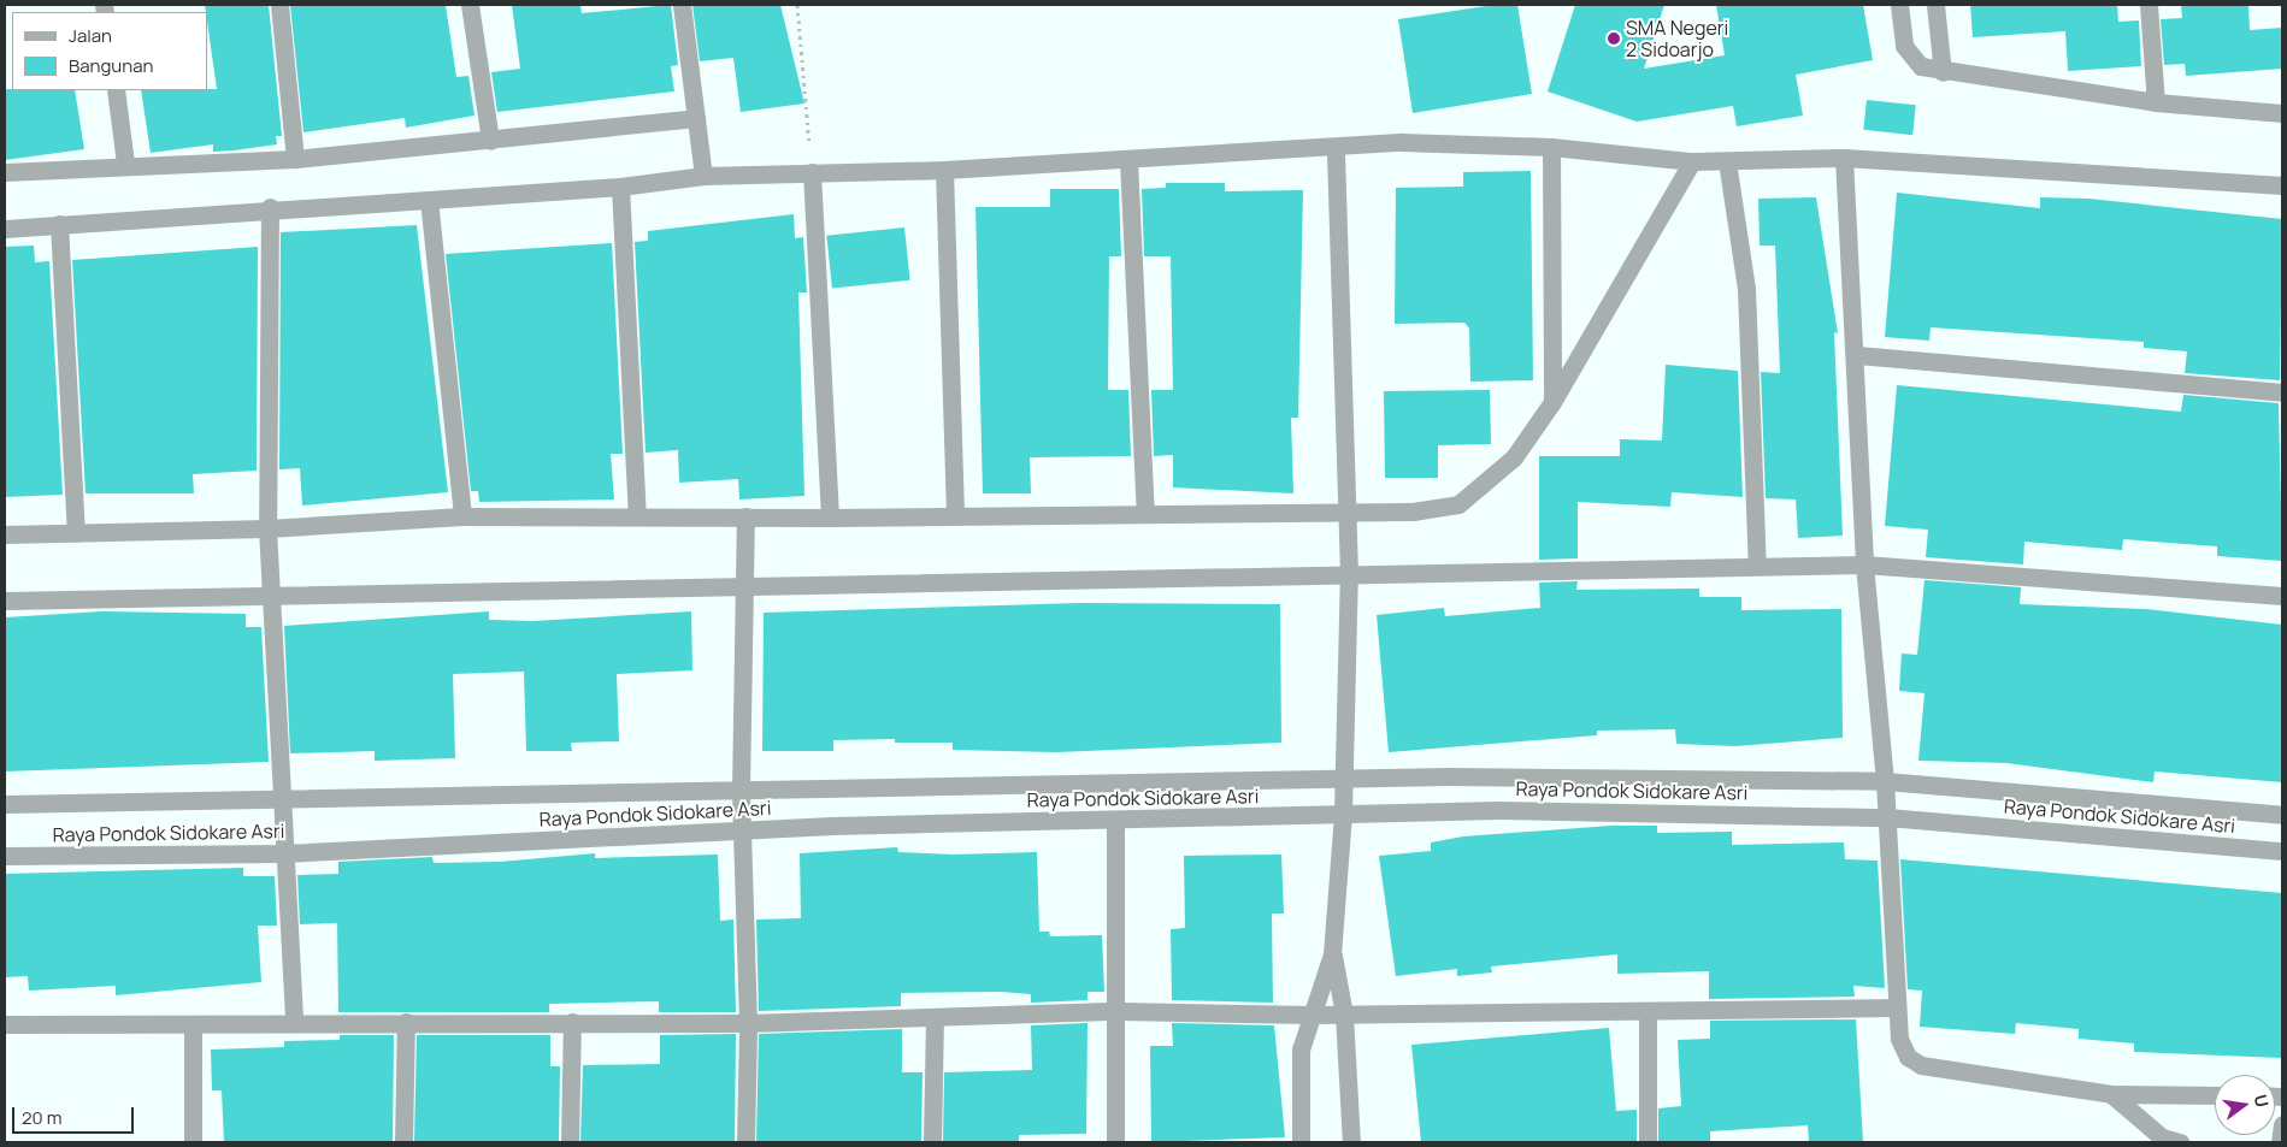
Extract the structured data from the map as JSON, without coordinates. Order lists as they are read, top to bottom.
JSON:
{
  "streets": {
    "street": ["Raya Pondok Sidokare Asri"]
  },
  "places": ["SMA Negeri 2 Sidoarjo"],
  "legend": ["Jalan", "Bangunan"],
  "scale_bar": "20 m",
  "north": "right"
}
